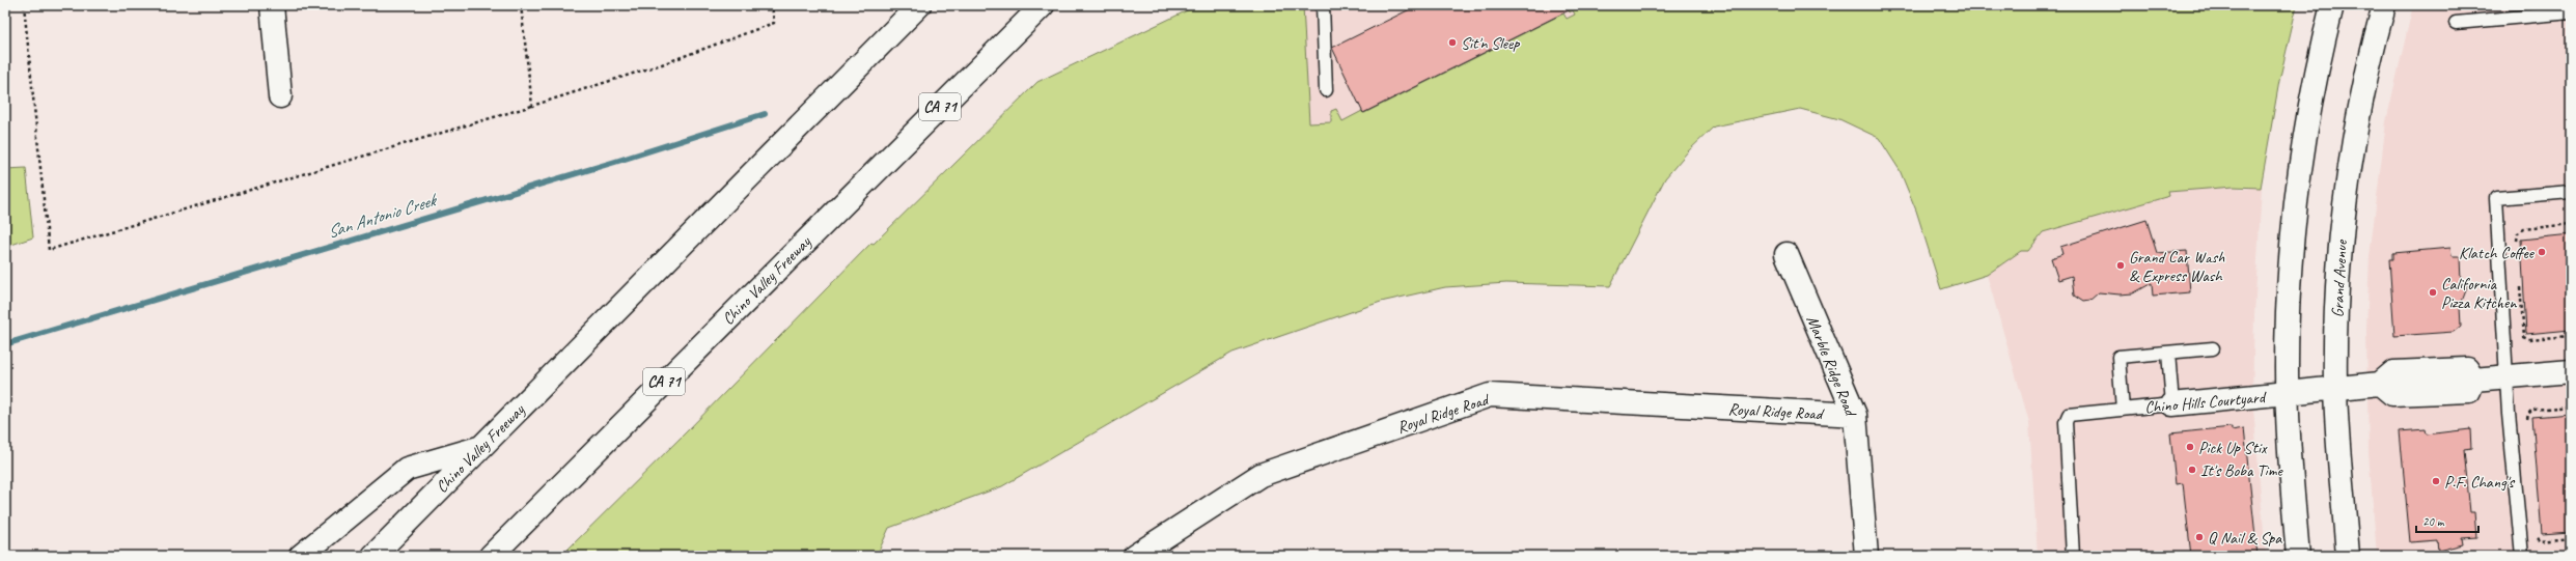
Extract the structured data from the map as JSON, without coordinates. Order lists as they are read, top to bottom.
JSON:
{
  "streets": {
    "main road": [
      "CA 71",
      "Grand Avenue",
      "Chino Valley Freeway",
      "Marble Ridge Road",
      "Chino Hills Courtyard",
      "Royal Ridge Road"
    ]
  },
  "crossings": [
    ["Grand Avenue", "Chino Hills Courtyard"],
    ["Marble Ridge Road", "Royal Ridge Road"]
  ],
  "water": ["San Antonio Creek"],
  "places": [
    "Sit'n Sleep",
    "Klatch Coffee",
    "Grand Car Wash & Express Wash",
    "California Pizza Kitchen",
    "Pick Up Stix",
    "It's Boba Time",
    "P.F. Chang's",
    "Q Nail & Spa"
  ],
  "scale_bar": "20 m"
}
